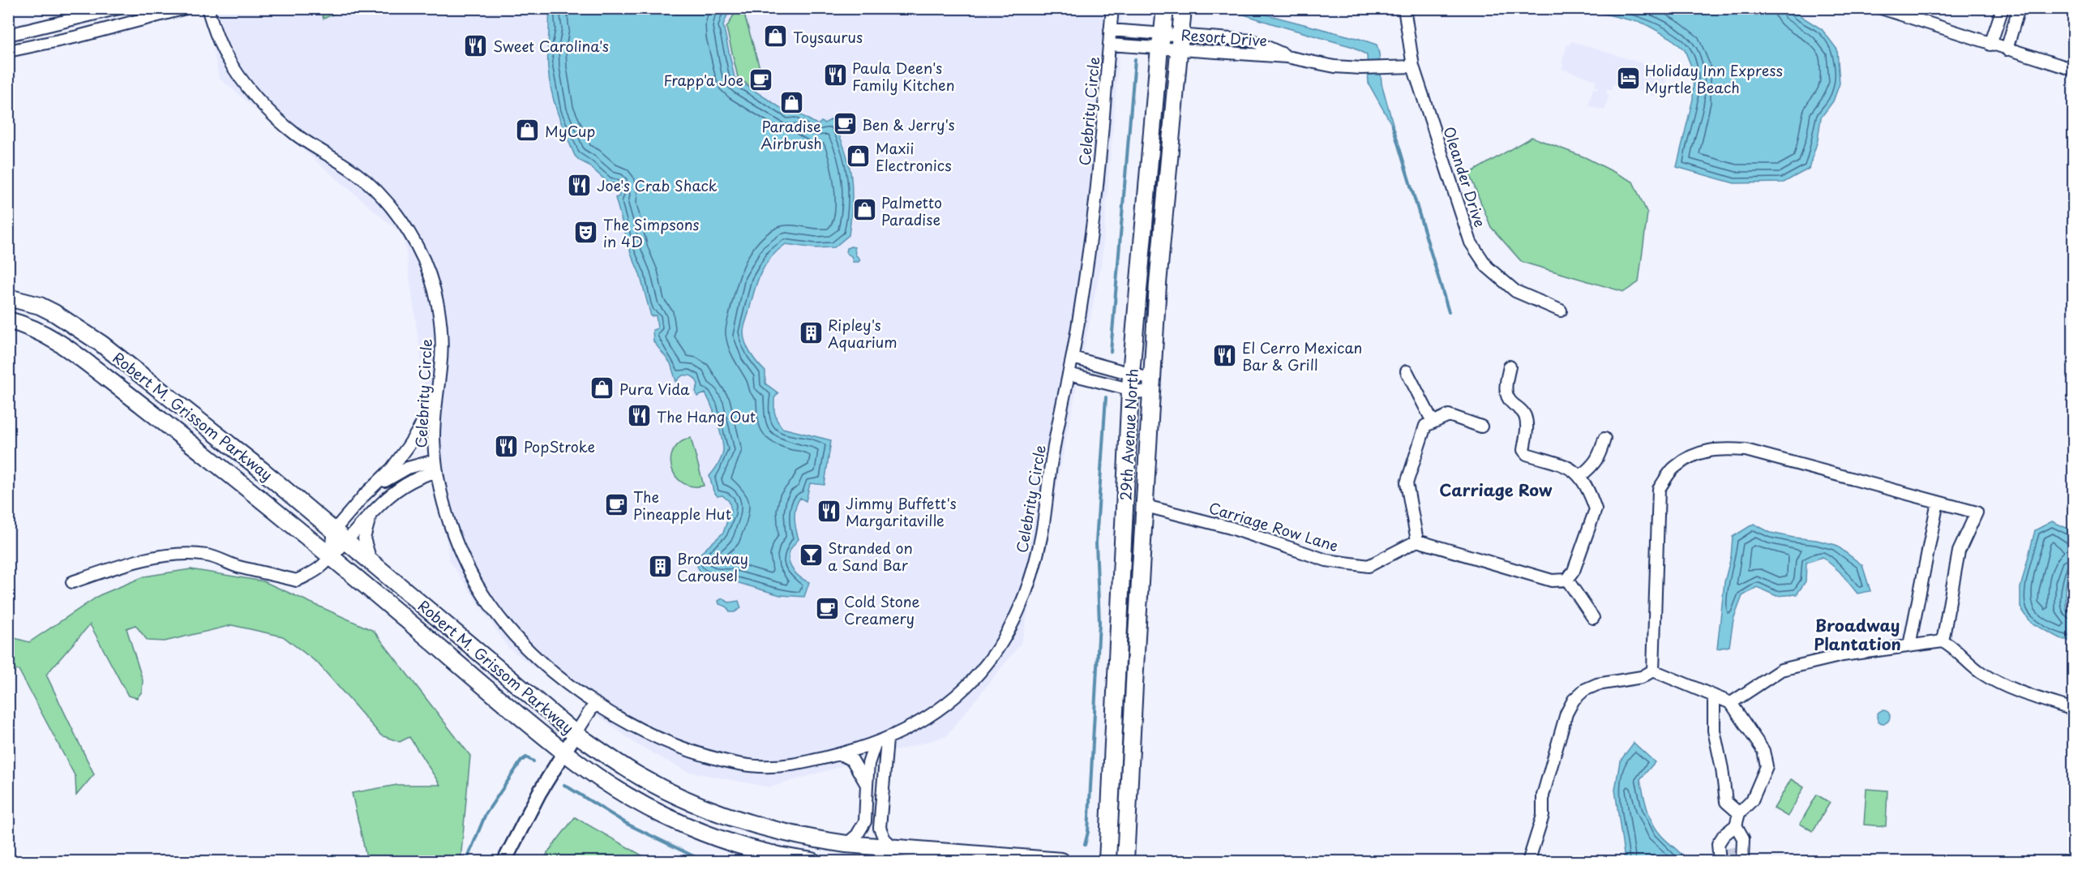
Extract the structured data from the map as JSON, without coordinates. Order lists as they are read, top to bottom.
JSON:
{
  "streets": {
    "main road": ["Robert M. Grissom Parkway", "29th Avenue North"],
    "street": [
      "Resort Drive",
      "Celebrity Circle",
      "Oleander Drive",
      "Carriage Row Lane"
    ]
  },
  "crossings": [
    ["Resort Drive", "Celebrity Circle"],
    ["Resort Drive", "Oleander Drive"],
    ["Resort Drive", "29th Avenue North"],
    ["Celebrity Circle", "29th Avenue North"],
    ["29th Avenue North", "Carriage Row Lane"]
  ],
  "districts": ["Carriage Row", "Broadway Plantation"],
  "places": {
    "shop": [
      "Toysaurus",
      "Paradise Airbrush",
      "MyCup",
      "Maxii Electronics",
      "Palmetto Paradise",
      "Pura Vida"
    ],
    "restaurant": [
      "Sweet Carolina's",
      "Paula Deen's Family Kitchen",
      "Joe's Crab Shack",
      "El Cerro Mexican Bar & Grill",
      "The Hang Out",
      "PopStroke",
      "Jimmy Buffett's Margaritaville"
    ],
    "hotel": ["Holiday Inn Express Myrtle Beach"],
    "cafe": [
      "Frapp'a Joe",
      "Ben & Jerry's",
      "The Pineapple Hut",
      "Cold Stone Creamery"
    ],
    "theatre": ["The Simpsons in 4D"],
    "building": ["Ripley's Aquarium", "Broadway Carousel"],
    "bar": ["Stranded on a Sand Bar"]
  }
}
